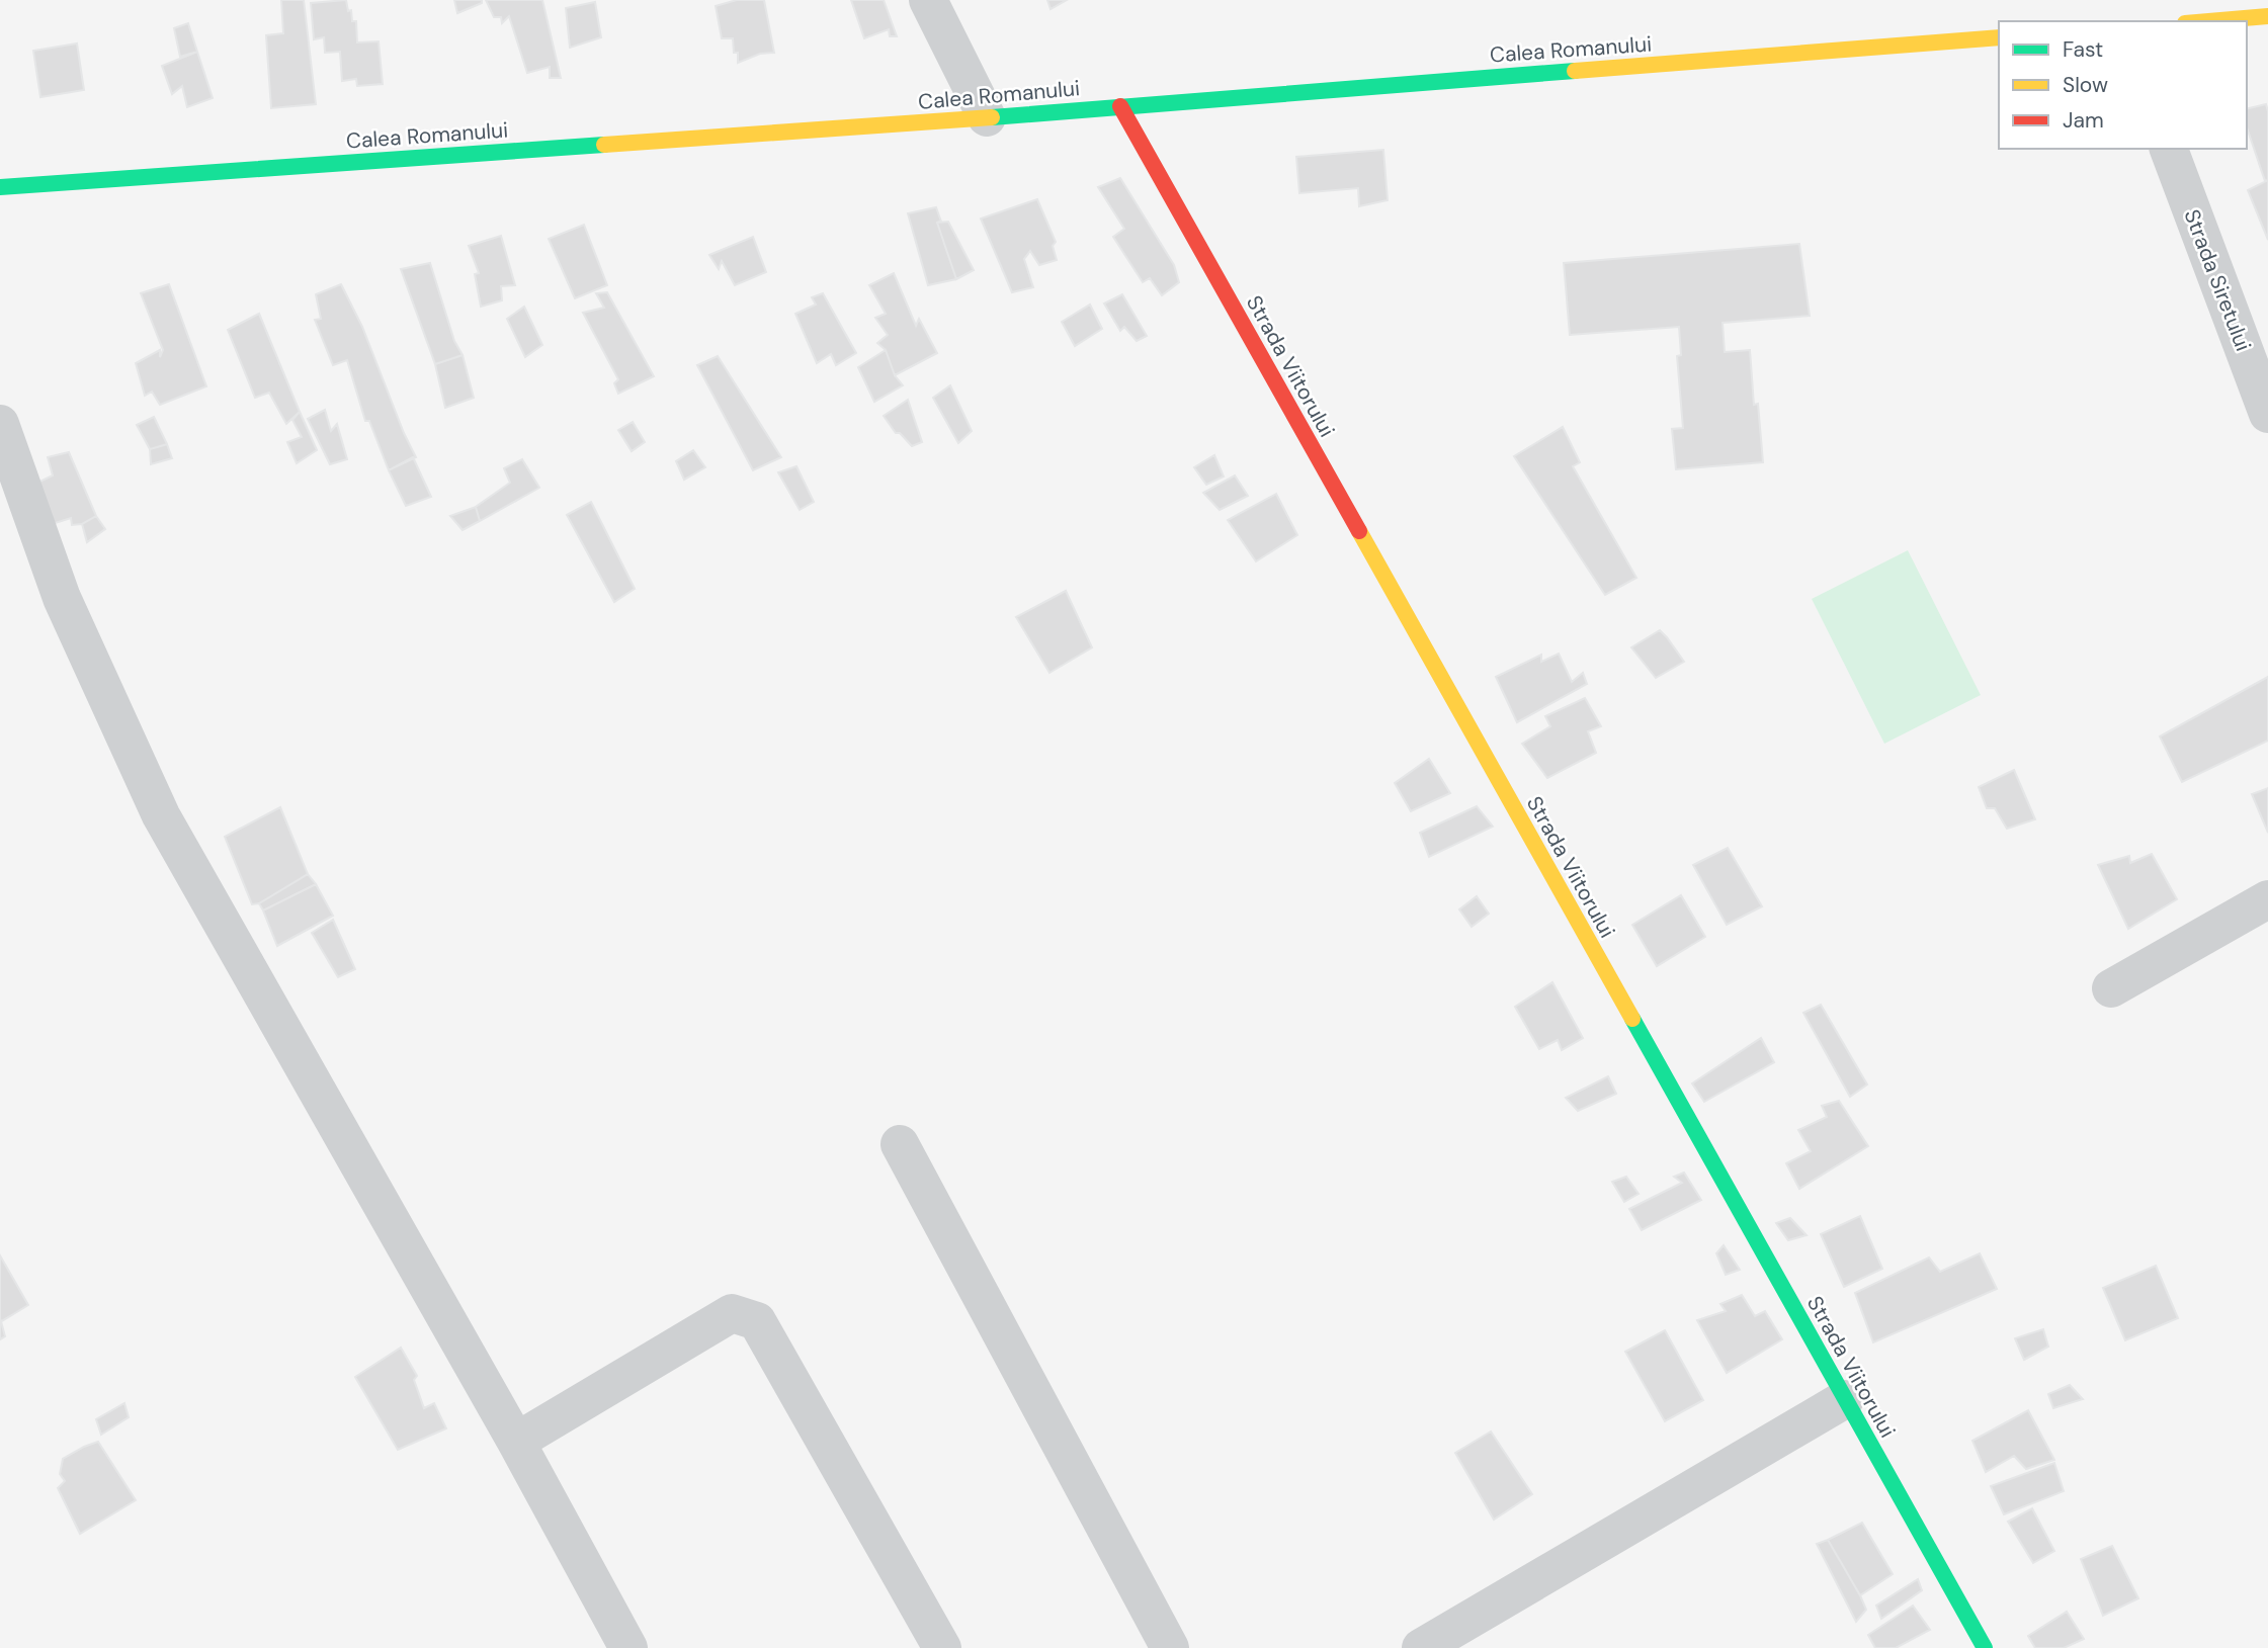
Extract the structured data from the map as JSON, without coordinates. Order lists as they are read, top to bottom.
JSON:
{
  "streets": {
    "main road": ["Calea Romanului", "Strada Viitorului"],
    "street": ["Strada Siretului"]
  },
  "crossings": [
    ["Calea Romanului", "Strada Viitorului"]
  ],
  "legend": ["Fast", "Slow", "Jam"]
}
